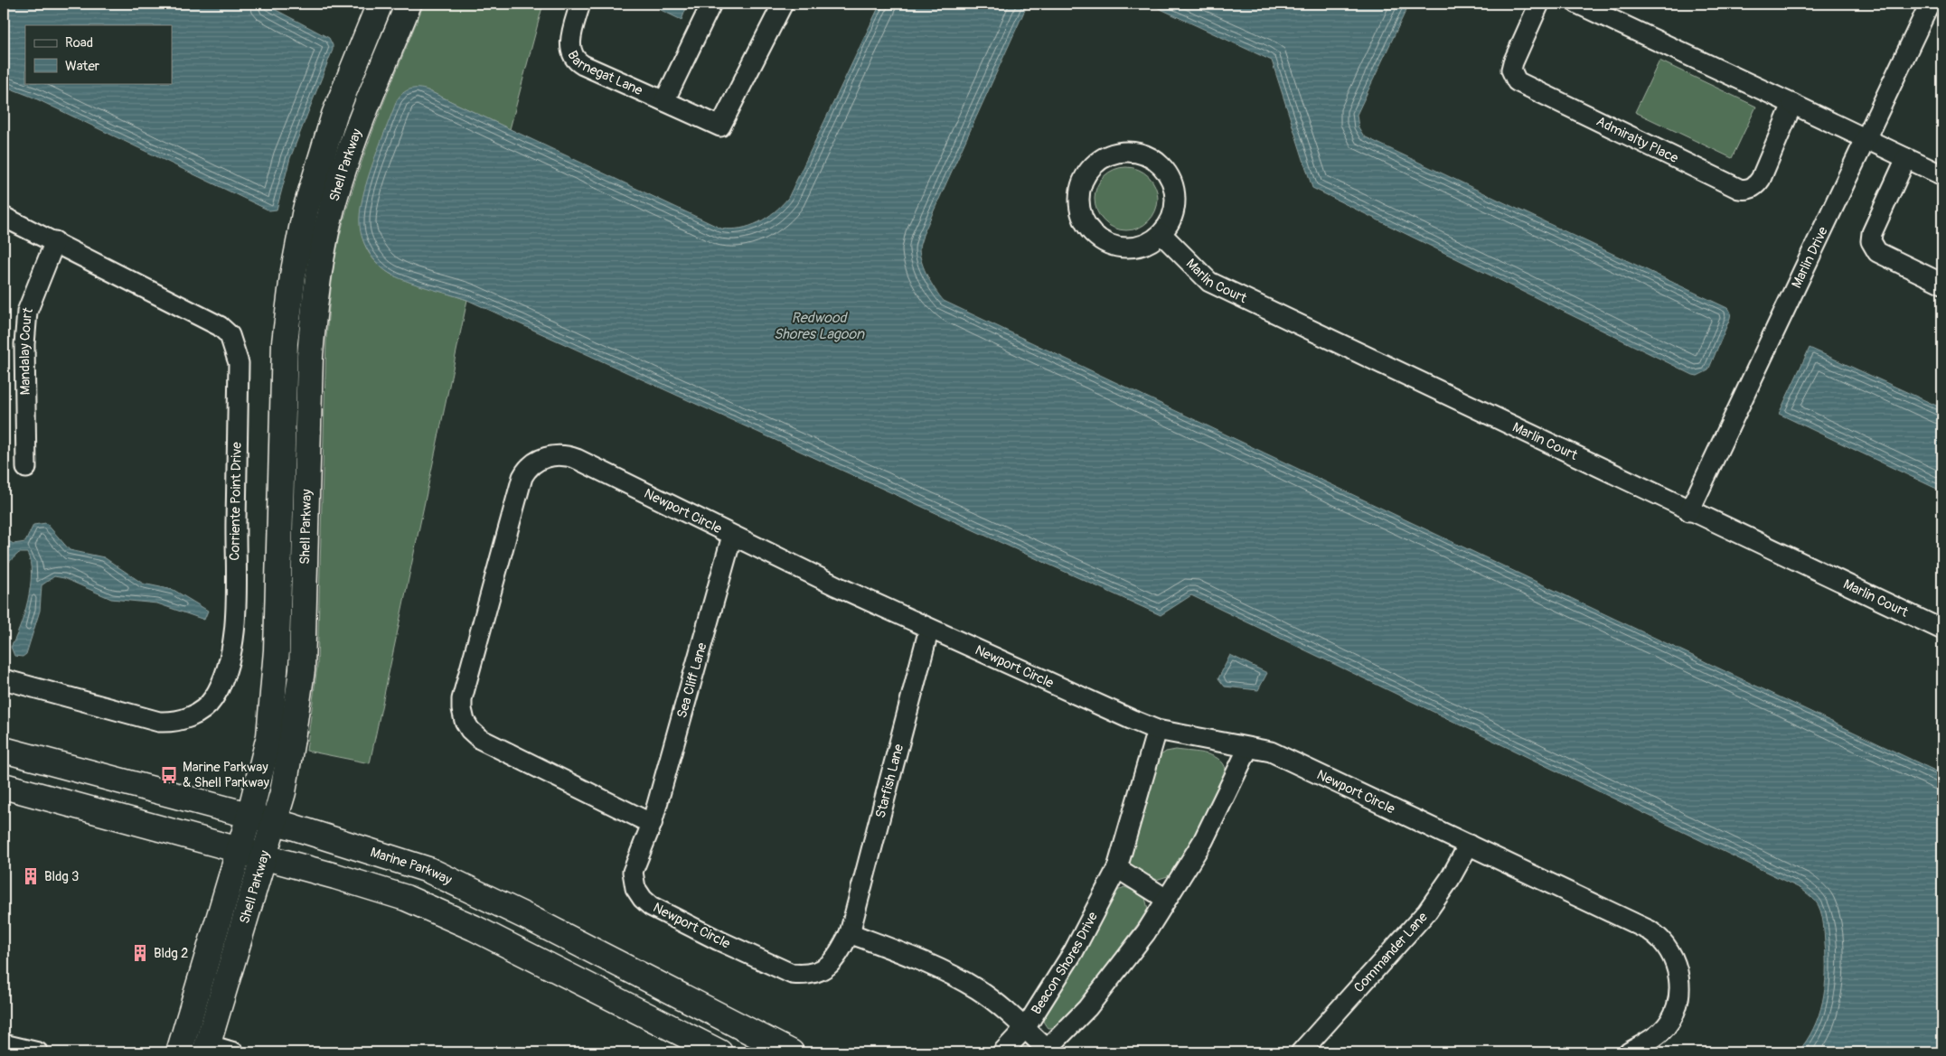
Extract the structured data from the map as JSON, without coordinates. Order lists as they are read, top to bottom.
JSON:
{
  "streets": {
    "street": [
      "Barnegat Lane",
      "Admiralty Place",
      "Shell Parkway",
      "Marlin Drive",
      "Marlin Court",
      "Mandalay Court",
      "Corriente Point Drive",
      "Newport Circle",
      "Sea Cliff Lane",
      "Starfish Lane",
      "Marine Parkway",
      "Commander Lane",
      "Beacon Shores Drive"
    ]
  },
  "crossings": [
    ["Shell Parkway", "Marine Parkway"],
    ["Marlin Drive", "Marlin Court"],
    ["Mandalay Court", "Corriente Point Drive"],
    ["Newport Circle", "Sea Cliff Lane"],
    ["Newport Circle", "Starfish Lane"],
    ["Newport Circle", "Commander Lane"],
    ["Newport Circle", "Beacon Shores Drive"]
  ],
  "water": ["Redwood Shores Lagoon"],
  "places": {
    "bus stop": ["Marine Parkway & Shell Parkway"],
    "building": ["Bldg 3", "Bldg 2"]
  },
  "legend": ["Road", "Water"]
}
